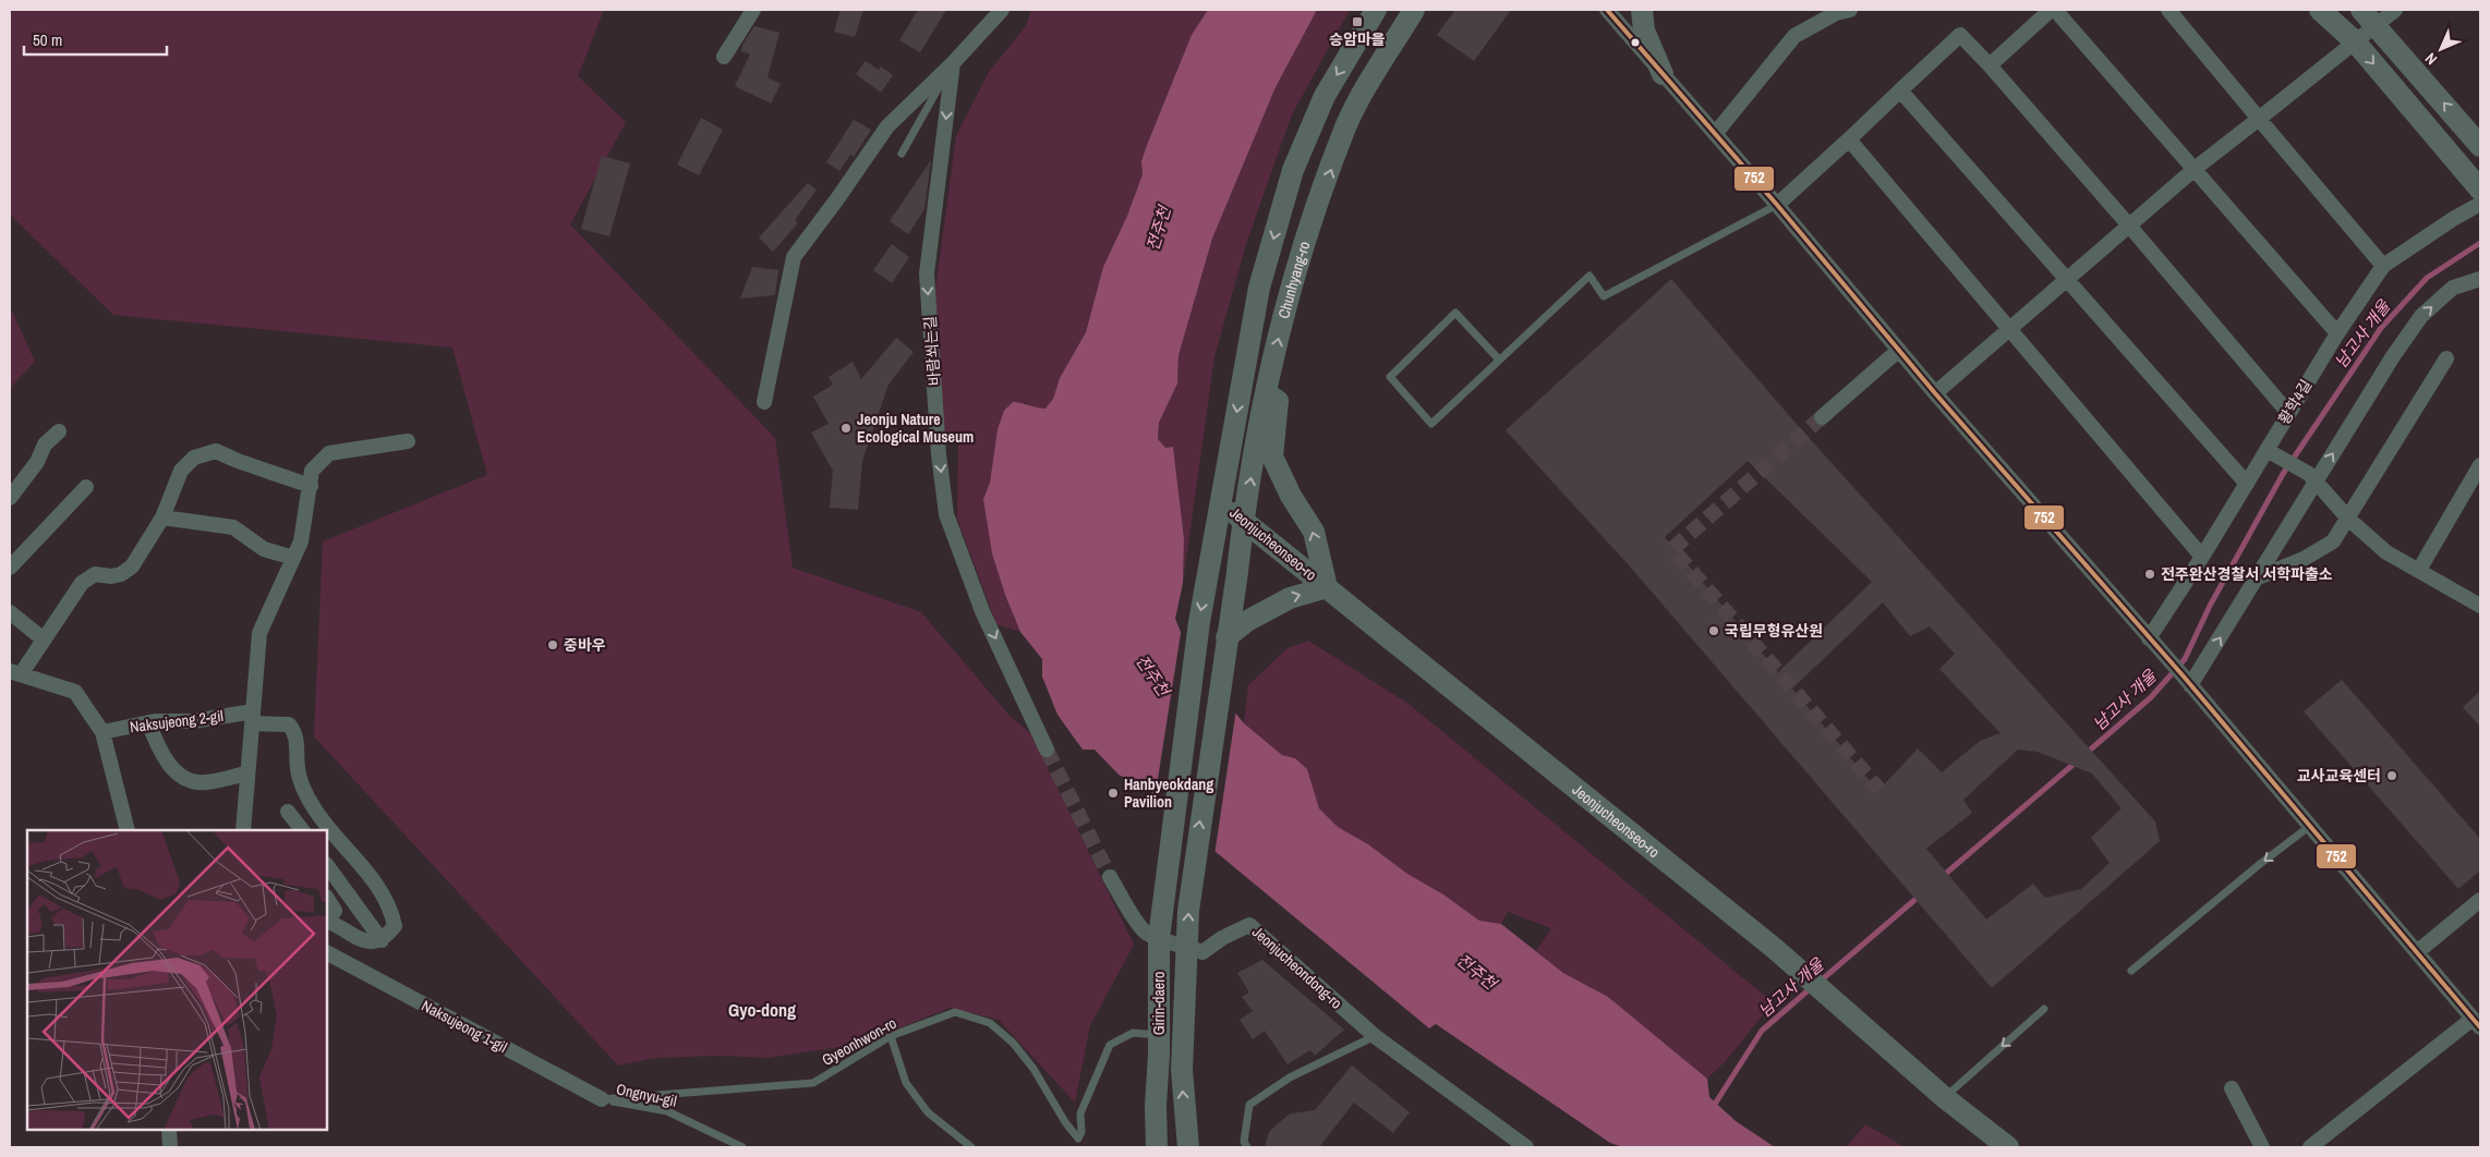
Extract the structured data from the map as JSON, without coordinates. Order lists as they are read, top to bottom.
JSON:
{
  "streets": {
    "street": [
      "Chunhyang-ro",
      "바람쐬는길",
      "황학4길",
      "Jeonjucheonseo-ro",
      "Naksujeong 2-gil",
      "Jeonjucheondong-ro",
      "Girin-daero",
      "Naksujeong 1-gil"
    ],
    "lane": ["Gyeonhwon-ro", "Ongnyu-gil"]
  },
  "crossings": [
    ["Chunhyang-ro", "Jeonjucheonseo-ro"],
    ["Chunhyang-ro", "Girin-daero"],
    ["Jeonjucheondong-ro", "Girin-daero"],
    ["Girin-daero", "Gyeonhwon-ro"],
    ["Naksujeong 1-gil", "Gyeonhwon-ro"],
    ["Naksujeong 1-gil", "Ongnyu-gil"],
    ["Gyeonhwon-ro", "Ongnyu-gil"]
  ],
  "one_way": ["바람쐬는길"],
  "districts": ["Gyo-dong"],
  "water": ["전주천", "남고사 개울"],
  "places": {
    "transit": ["승암마을"],
    "other": [
      "Jeonju Nature Ecological Museum",
      "전주완산경찰서 서학파출소",
      "국립무형유산원",
      "중바우",
      "교사교육센터",
      "Hanbyeokdang Pavilion"
    ]
  },
  "lines": ["transit line 752"],
  "scale_bar": "50 m",
  "north": "bottom left"
}
